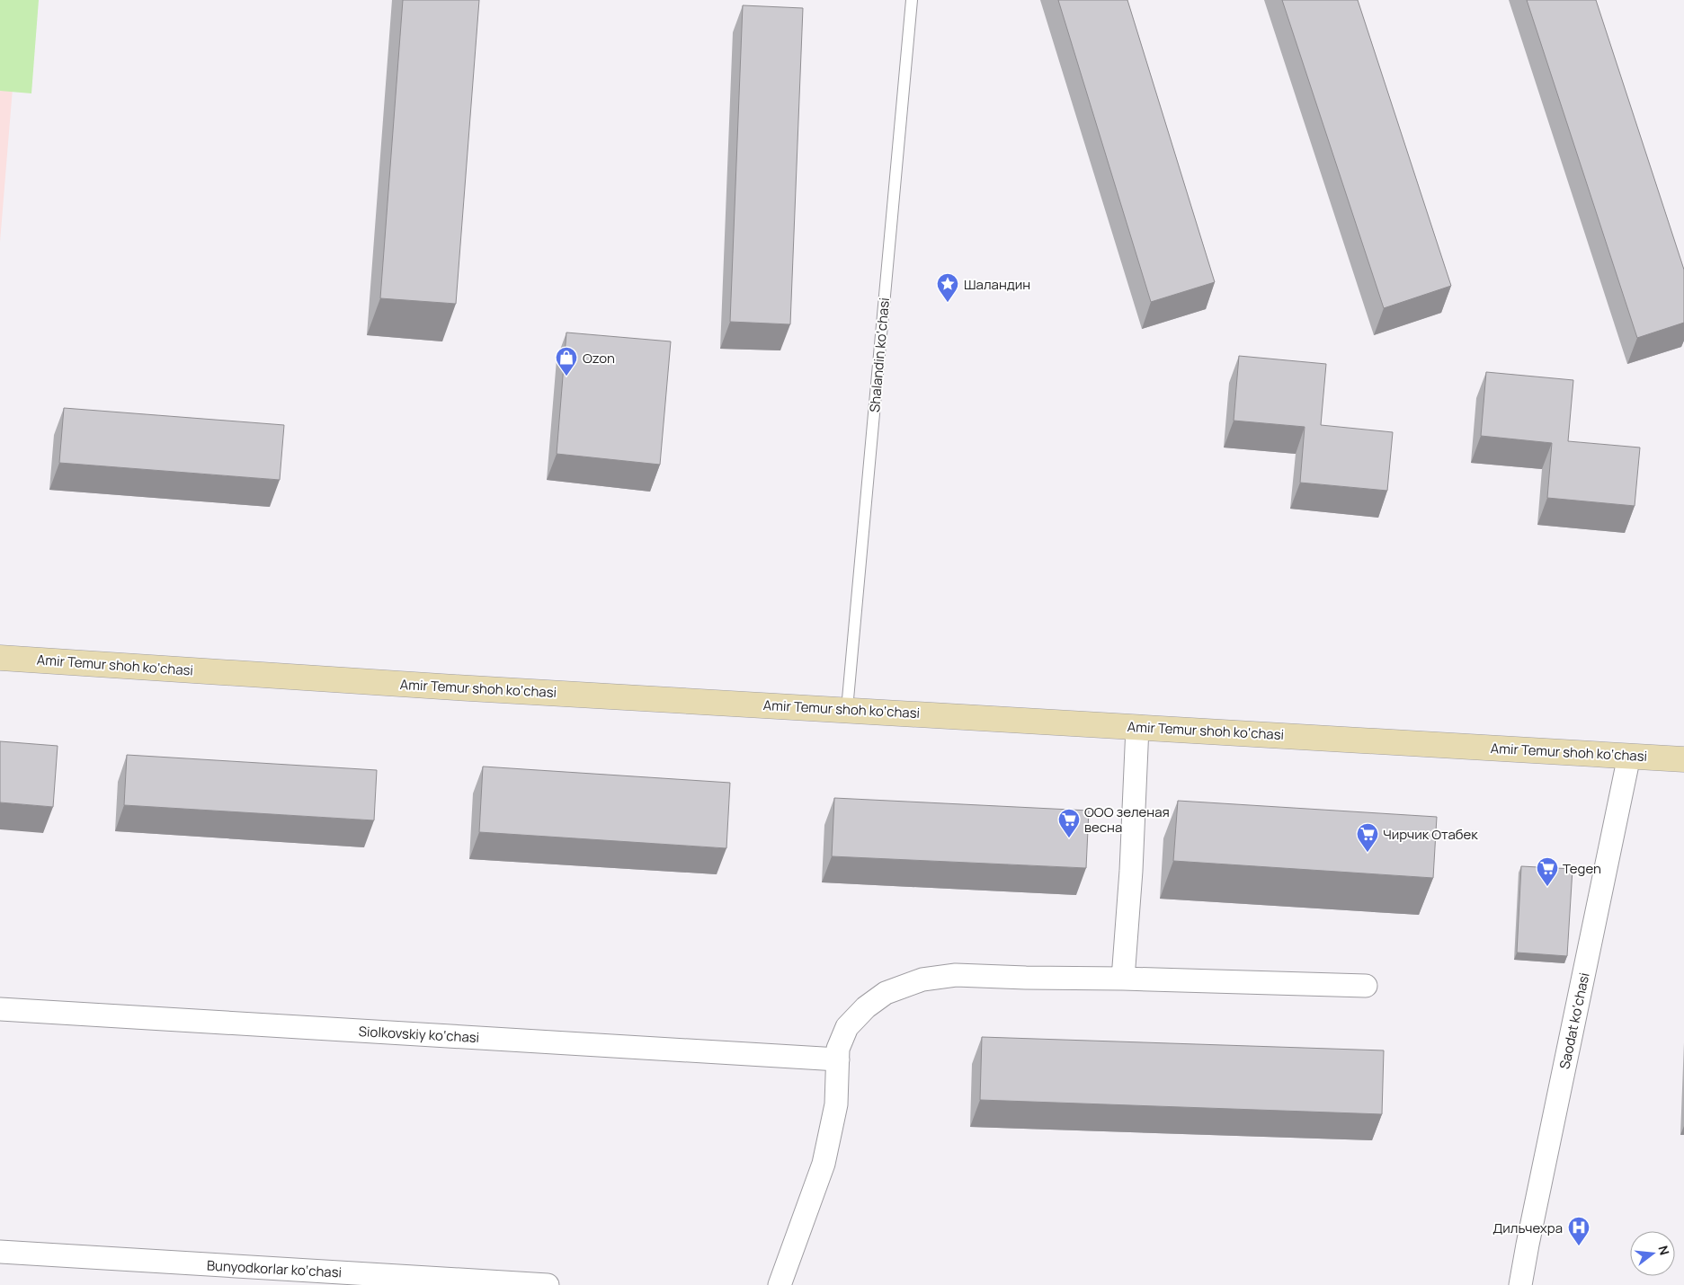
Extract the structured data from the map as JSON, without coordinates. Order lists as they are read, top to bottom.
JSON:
{
  "streets": {
    "main road": ["Amir Temur shoh ko‘chasi"],
    "street": ["Saodat ko‘chasi", "Siolkovskiy ko‘chasi", "Bunyodkorlar ko‘chasi"],
    "lane": ["Shalandin ko‘chasi"]
  },
  "crossings": [
    ["Shalandin ko‘chasi", "Amir Temur shoh ko‘chasi"],
    ["Amir Temur shoh ko‘chasi", "Saodat ko‘chasi"]
  ],
  "places": {
    "place": ["Шаландин"],
    "shop": ["Ozon"],
    "supermarket": ["ООО зеленая весна", "Чирчик Отабек", "Tegen"],
    "hospital": ["Дильчехра"]
  },
  "north": "right"
}
